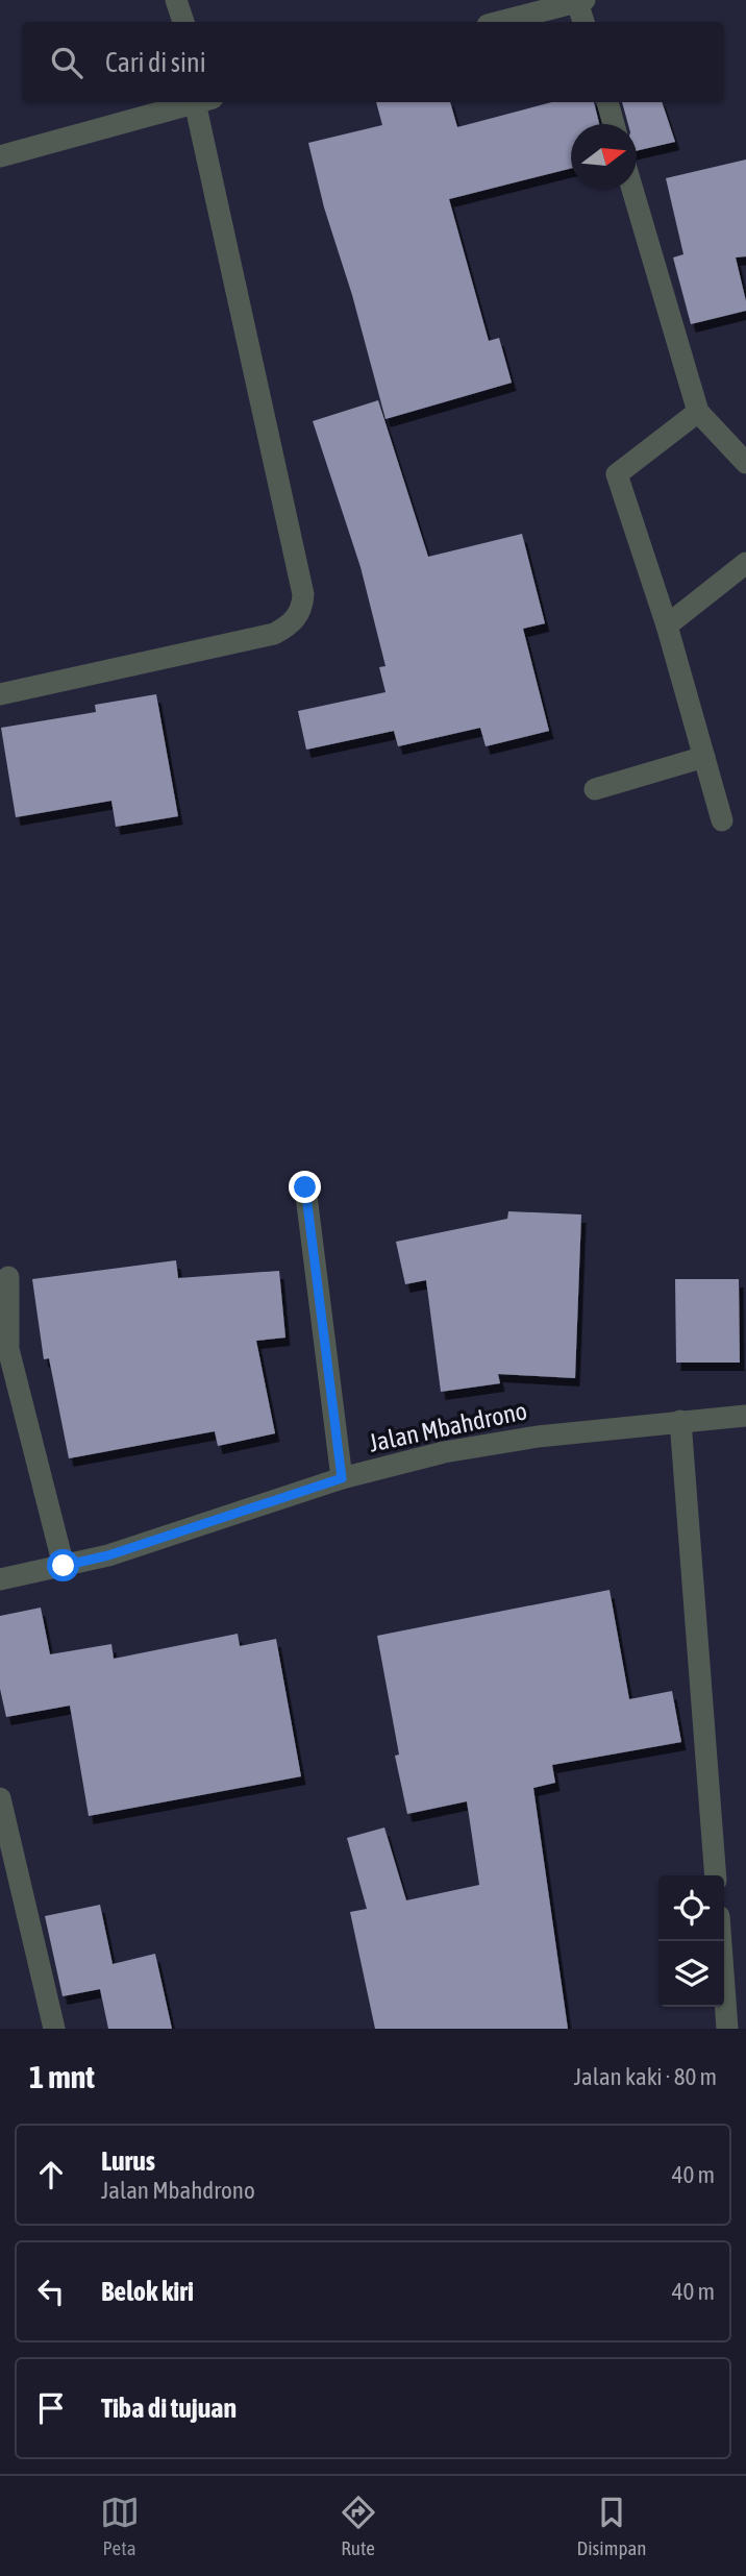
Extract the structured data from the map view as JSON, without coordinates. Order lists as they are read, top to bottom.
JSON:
{
  "streets": {
    "street": ["Jalan Mbahdrono"]
  },
  "north": "right",
  "page": {
    "search": "Cari di sini",
    "heading": ["1 mnt", "Jalan kaki · 80 m"],
    "list": [
      ["Lurus", "Jalan Mbahdrono", "40 m"],
      ["Belok kiri", "40 m"],
      "Tiba di tujuan"
    ],
    "nav": ["Peta", "Rute", "Disimpan"]
  }
}
